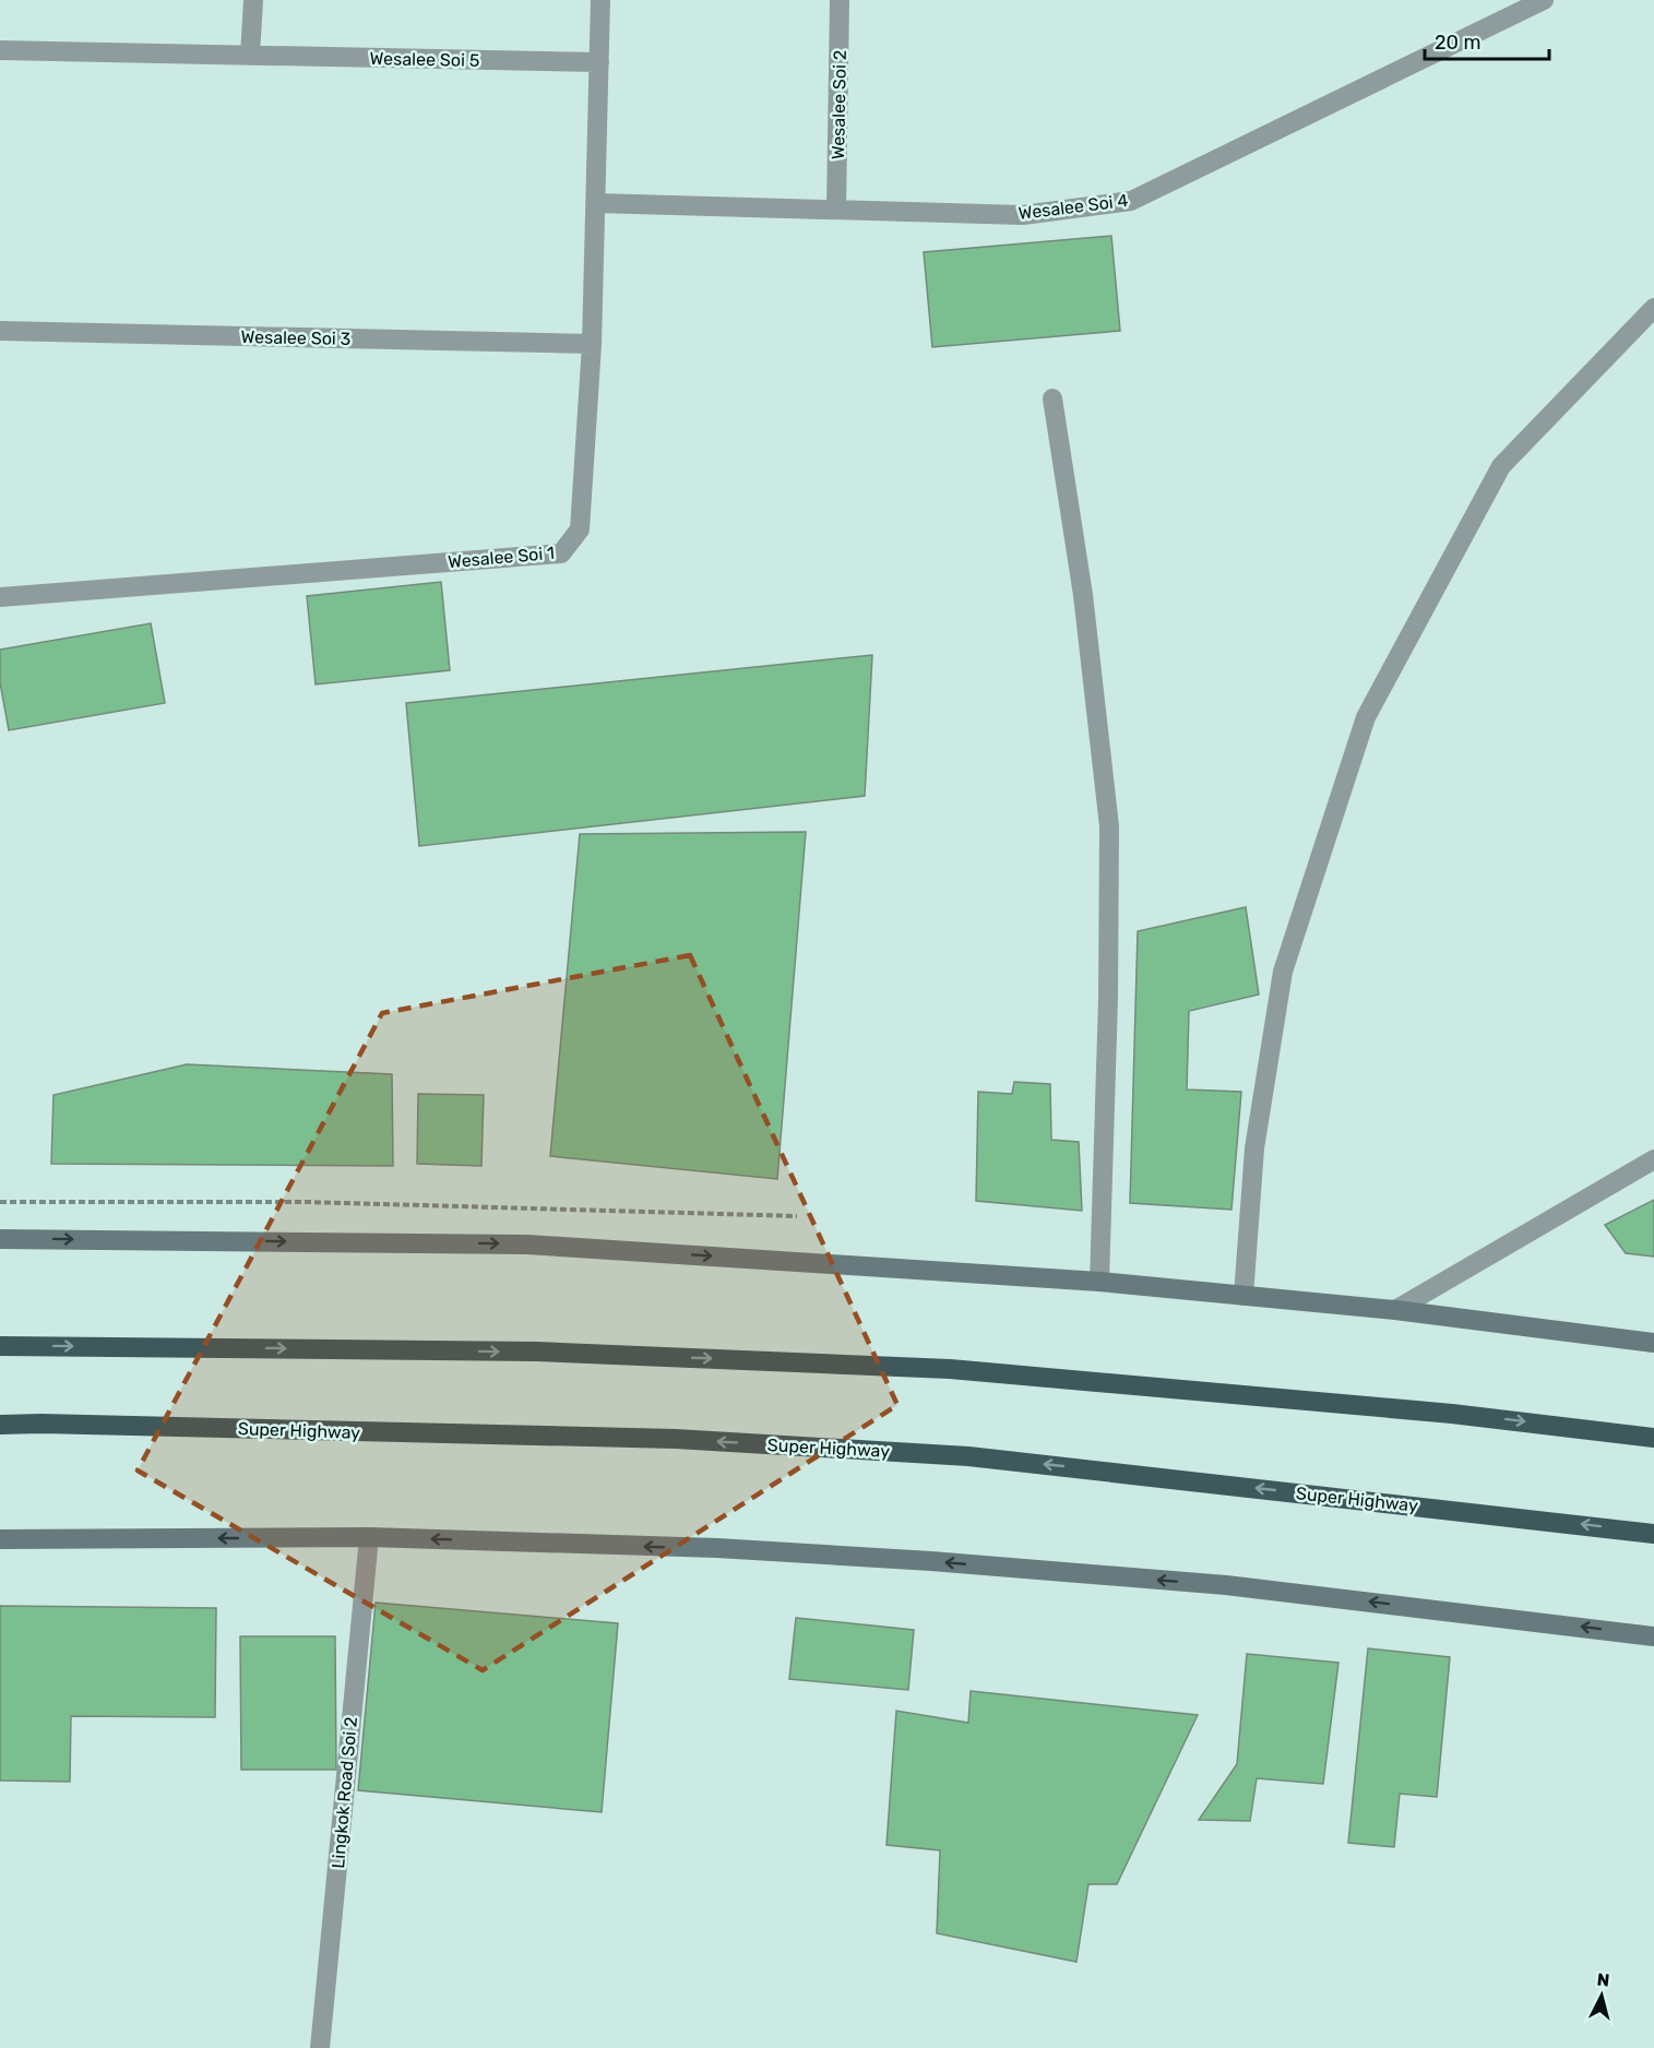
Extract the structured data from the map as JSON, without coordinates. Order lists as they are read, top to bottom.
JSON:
{
  "streets": {
    "highway": ["Super Highway"],
    "street": [
      "Wesalee Soi 5",
      "Wesalee Soi 2",
      "Wesalee Soi 4",
      "Wesalee Soi 3",
      "Wesalee Soi 1",
      "Lingkok Road Soi 2"
    ]
  },
  "crossings": [
    ["Wesalee Soi 5", "Wesalee Soi 1"],
    ["Wesalee Soi 2", "Wesalee Soi 4"],
    ["Wesalee Soi 4", "Wesalee Soi 1"],
    ["Wesalee Soi 3", "Wesalee Soi 1"]
  ],
  "scale_bar": "20 m",
  "north": "top"
}
